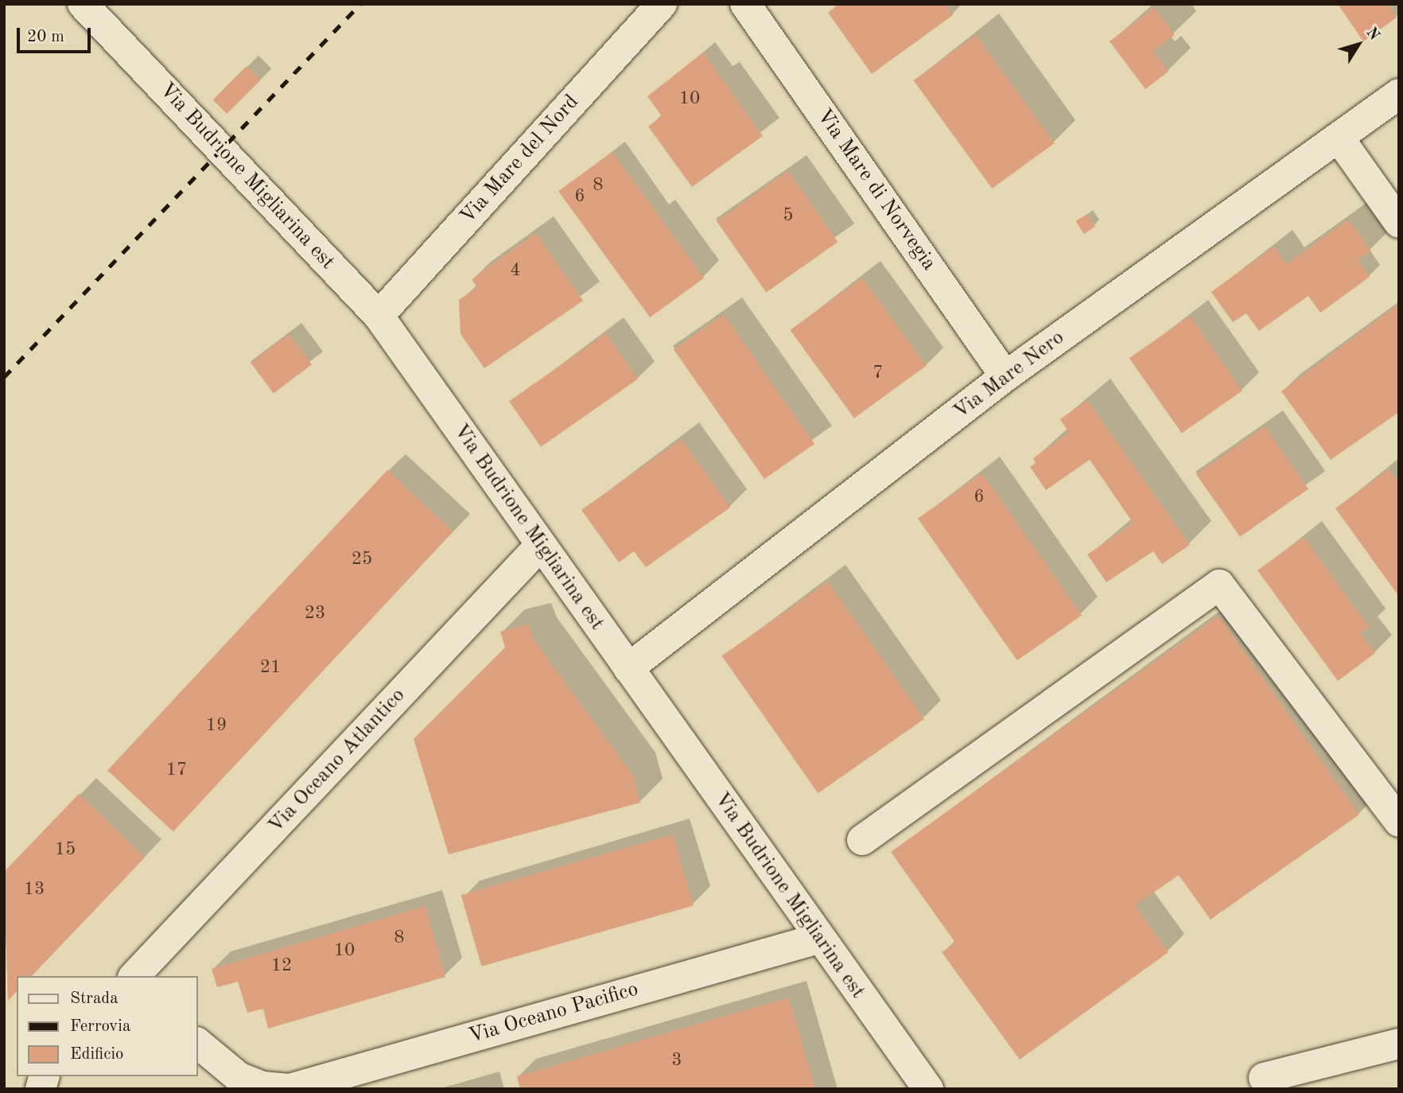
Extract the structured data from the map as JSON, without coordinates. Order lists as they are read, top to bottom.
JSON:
{
  "streets": {
    "street": [
      "Via Mare del Nord",
      "Via Budrione Migliarina est",
      "Via Mare di Norvegia",
      "Via Mare Nero",
      "Via Oceano Atlantico",
      "Via Oceano Pacifico"
    ]
  },
  "crossings": [
    ["Via Mare del Nord", "Via Budrione Migliarina est"],
    ["Via Budrione Migliarina est", "Via Mare Nero"],
    ["Via Budrione Migliarina est", "Via Oceano Atlantico"],
    ["Via Budrione Migliarina est", "Via Oceano Pacifico"],
    ["Via Mare di Norvegia", "Via Mare Nero"]
  ],
  "house_numbers": [
    "10",
    "8",
    "6",
    "5",
    "4",
    "7",
    "6",
    "25",
    "23",
    "21",
    "19",
    "17",
    "15",
    "13",
    "8",
    "10",
    "12",
    "3"
  ],
  "legend": ["Strada", "Ferrovia", "Edificio"],
  "scale_bar": "20 m",
  "north": "top right"
}
